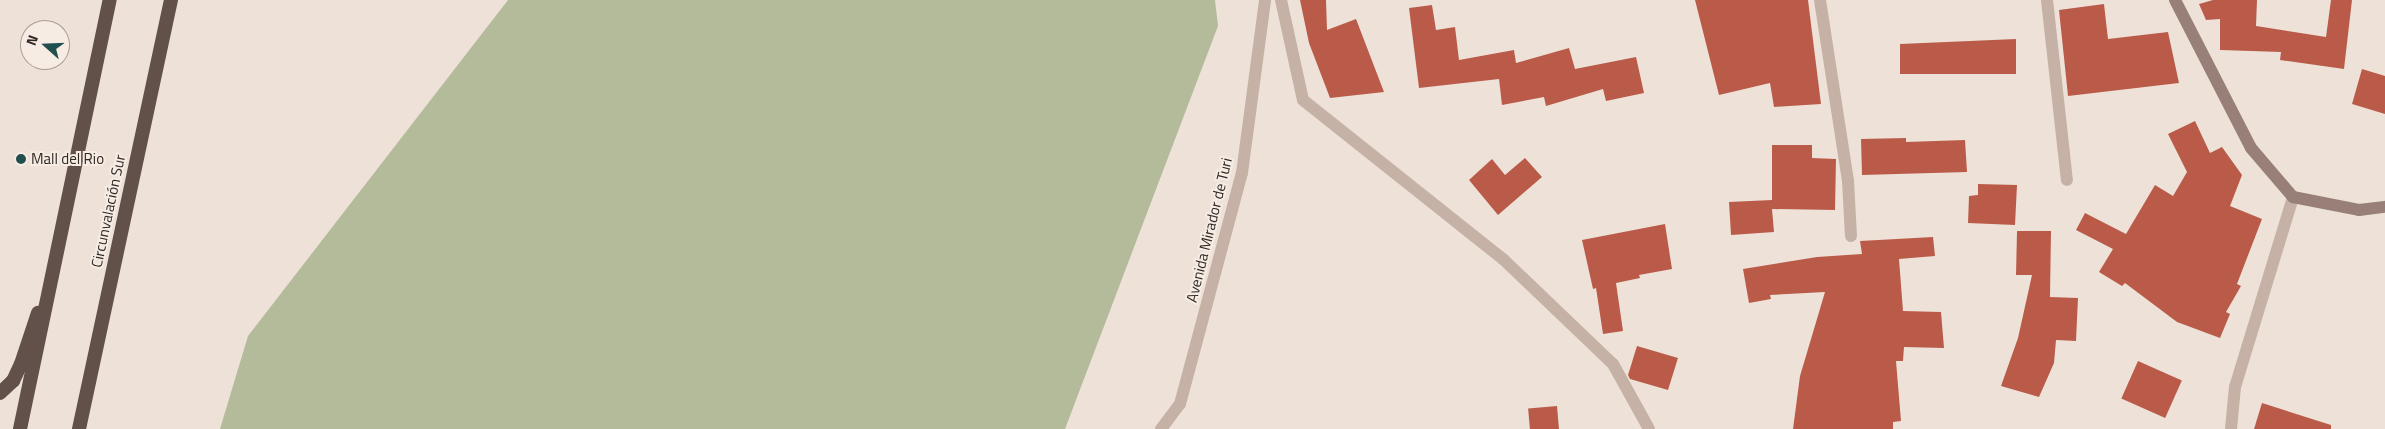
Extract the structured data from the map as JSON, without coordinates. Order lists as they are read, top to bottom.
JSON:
{
  "streets": {
    "highway": ["Circunvalación Sur"],
    "street": ["Avenida Mirador de Turi"]
  },
  "places": ["Mall del Rio"],
  "north": "left"
}
